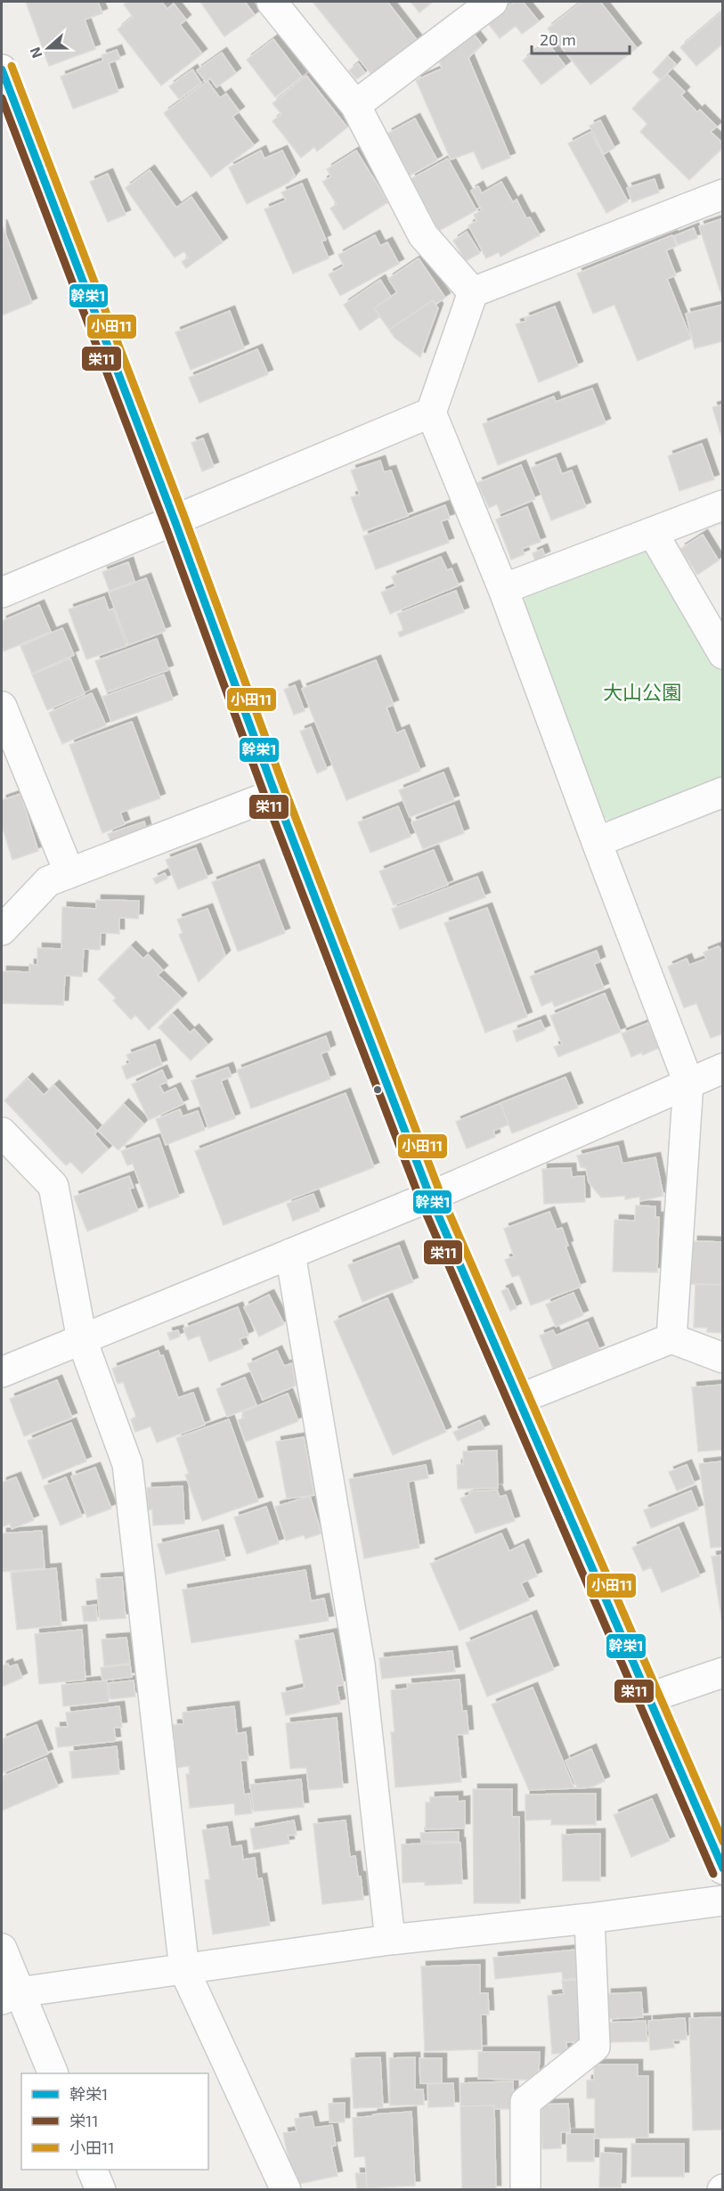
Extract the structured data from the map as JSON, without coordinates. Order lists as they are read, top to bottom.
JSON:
{
  "parks": ["大山公園"],
  "lines": ["transit line 小田11", "transit line 幹栄1", "transit line 栄11"],
  "legend": ["幹栄1", "栄11", "小田11"],
  "scale_bar": "20 m",
  "north": "left"
}
